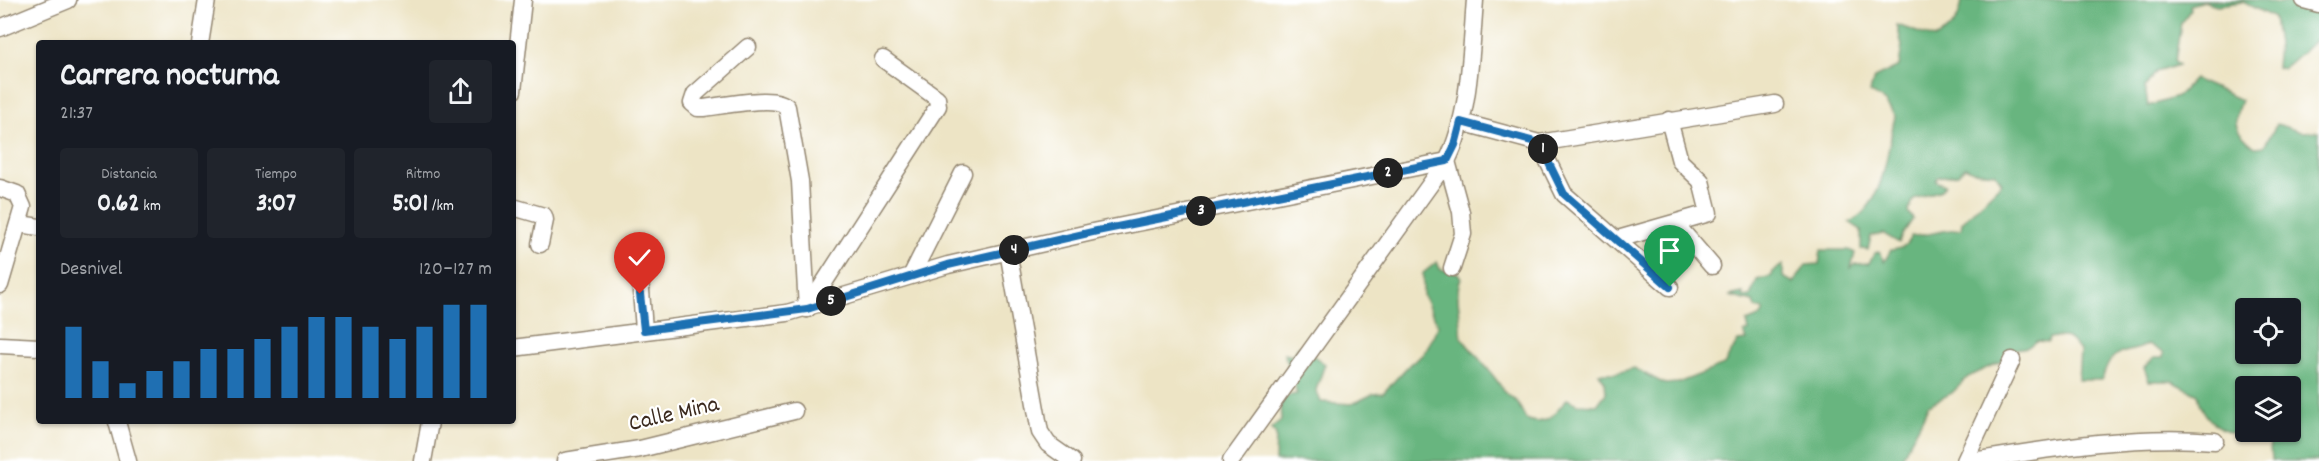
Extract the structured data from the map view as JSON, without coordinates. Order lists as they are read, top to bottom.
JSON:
{
  "streets": {
    "street": ["Calle Mina"]
  },
  "page": {
    "heading": ["Carrera nocturna", "21:37"],
    "pins": [
      "1",
      "2",
      "3",
      "4",
      "5"
    ],
    "stats": [
      ["Distancia", "0.62 km"],
      ["Tiempo", "3:07"],
      ["Ritmo", "5:01 /km"]
    ],
    "chart": ["Desnivel", "120–127 m"]
  }
}
